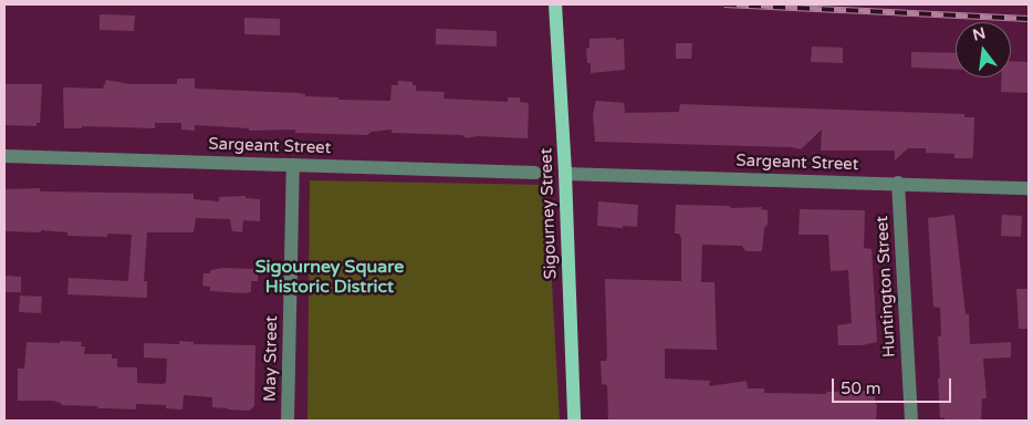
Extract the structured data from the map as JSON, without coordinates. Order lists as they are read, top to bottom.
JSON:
{
  "streets": {
    "main road": ["Sigourney Street"],
    "street": ["Sargeant Street", "Huntington Street", "May Street"]
  },
  "crossings": [
    ["Sargeant Street", "Sigourney Street"],
    ["Sargeant Street", "Huntington Street"],
    ["Sargeant Street", "May Street"]
  ],
  "districts": ["Sigourney Square Historic District"],
  "scale_bar": "50 m",
  "north": "top"
}
